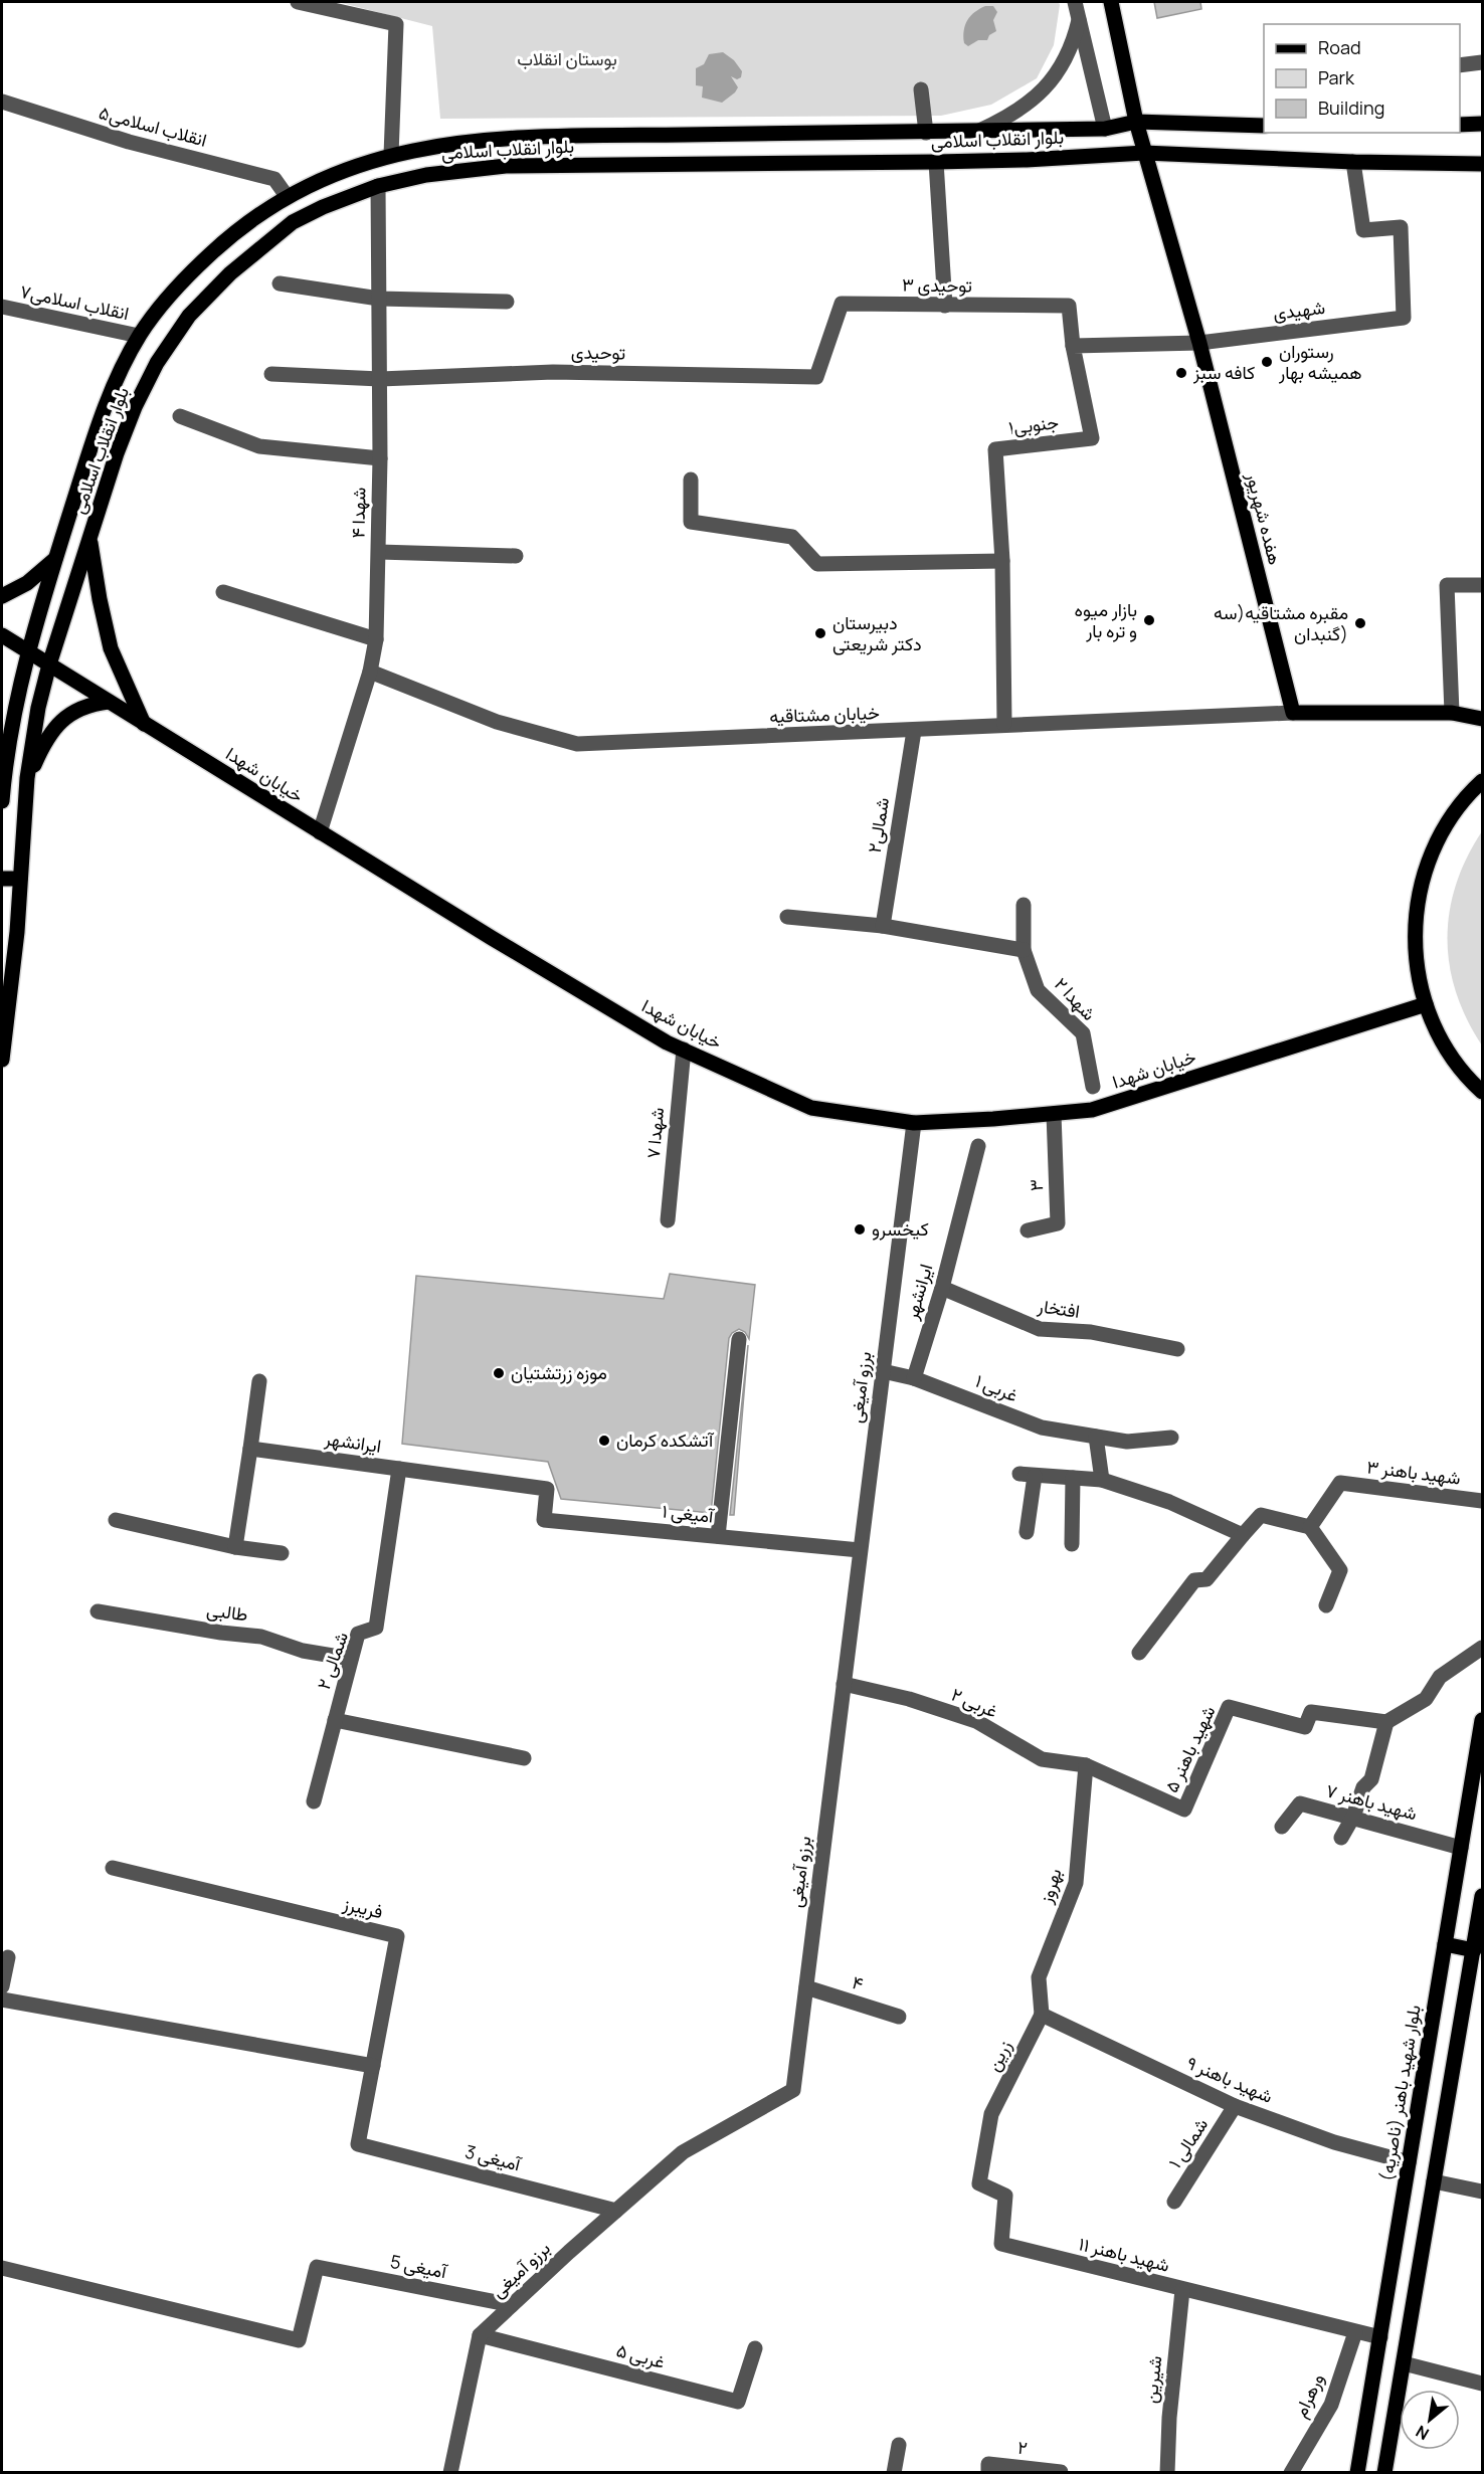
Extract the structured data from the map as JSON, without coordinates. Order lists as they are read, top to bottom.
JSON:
{
  "streets": {
    "main road": [
      "بلوار انقلاب اسلامی",
      "هفده شهریور",
      "خیابان شهدا",
      "بلوار شهید باهنر (ناصریه)"
    ],
    "street": [
      "انقلاب اسلامی۵",
      "توحیدی ۳",
      "انقلاب اسلامی۷",
      "شهیدی",
      "توحیدی",
      "جنوبی۱",
      "شهدا ۴",
      "خیابان مشتاقیه",
      "شمالی۲",
      "شهدا ۲",
      "شهدا ۷",
      "۳",
      "ایرانشهر",
      "افتخار",
      "برزو آمیغی",
      "۱ غربی",
      "شهید باهنر ۳",
      "آمیغی ۱",
      "طالبی",
      "۲ شمالی",
      "۲ غربی",
      "شهید باهنر ۵",
      "شهید باهنر ۷",
      "بهروز",
      "فریبرز",
      "۴",
      "زرین",
      "شهید باهنر ۹",
      "۱ شمالی",
      "آمیغی 3",
      "شهید باهنر ۱۱",
      "آمیغی 5",
      "۵ غربی",
      "شیرین",
      "ورهرام",
      "۲"
    ]
  },
  "crossings": [
    ["انقلاب اسلامی۵", "بلوار انقلاب اسلامی"],
    ["بلوار انقلاب اسلامی", "انقلاب اسلامی۷"],
    ["بلوار انقلاب اسلامی", "شهیدی"],
    ["بلوار انقلاب اسلامی", "شهدا ۴"],
    ["بلوار انقلاب اسلامی", "هفده شهریور"],
    ["بلوار انقلاب اسلامی", "خیابان شهدا"],
    ["توحیدی ۳", "توحیدی"],
    ["توحیدی ۳", "جنوبی۱"],
    ["شهیدی", "هفده شهریور"],
    ["توحیدی", "شهدا ۴"],
    ["جنوبی۱", "خیابان مشتاقیه"],
    ["شهدا ۴", "خیابان مشتاقیه"],
    ["شهدا ۴", "خیابان شهدا"],
    ["هفده شهریور", "خیابان مشتاقیه"],
    ["خیابان مشتاقیه", "شمالی۲"],
    ["خیابان شهدا", "شهدا ۷"],
    ["خیابان شهدا", "۳"],
    ["خیابان شهدا", "برزو آمیغی"],
    ["ایرانشهر", "افتخار"],
    ["ایرانشهر", "۱ غربی"],
    ["ایرانشهر", "آمیغی ۱"],
    ["ایرانشهر", "۲ شمالی"],
    ["برزو آمیغی", "۱ غربی"],
    ["برزو آمیغی", "آمیغی ۱"],
    ["برزو آمیغی", "۲ غربی"],
    ["برزو آمیغی", "۴"],
    ["برزو آمیغی", "آمیغی 3"],
    ["برزو آمیغی", "آمیغی 5"],
    ["برزو آمیغی", "۵ غربی"],
    ["طالبی", "۲ شمالی"],
    ["۲ غربی", "شهید باهنر ۵"],
    ["۲ غربی", "بهروز"],
    ["شهید باهنر ۵", "بهروز"],
    ["شهید باهنر ۷", "بلوار شهید باهنر (ناصریه)"],
    ["بهروز", "زرین"],
    ["بهروز", "شهید باهنر ۹"],
    ["فریبرز", "آمیغی 3"],
    ["زرین", "شهید باهنر ۹"],
    ["زرین", "شهید باهنر ۱۱"],
    ["شهید باهنر ۹", "بلوار شهید باهنر (ناصریه)"],
    ["شهید باهنر ۹", "۱ شمالی"],
    ["بلوار شهید باهنر (ناصریه)", "شهید باهنر ۱۱"],
    ["شهید باهنر ۱۱", "شیرین"],
    ["شهید باهنر ۱۱", "ورهرام"]
  ],
  "parks": ["بوستان انقلاب"],
  "places": [
    "رستوران همیشه بهار",
    "کافه سبز",
    "بازار میوه و تره بار",
    "مقبره مشتاقیه(سه گنبدان)",
    "دبیرستان دکتر شریعتی",
    "کیخسرو",
    "موزه زرتشتیان",
    "آتشکده کرمان"
  ],
  "legend": ["Road", "Park", "Building"],
  "north": "bottom left"
}
